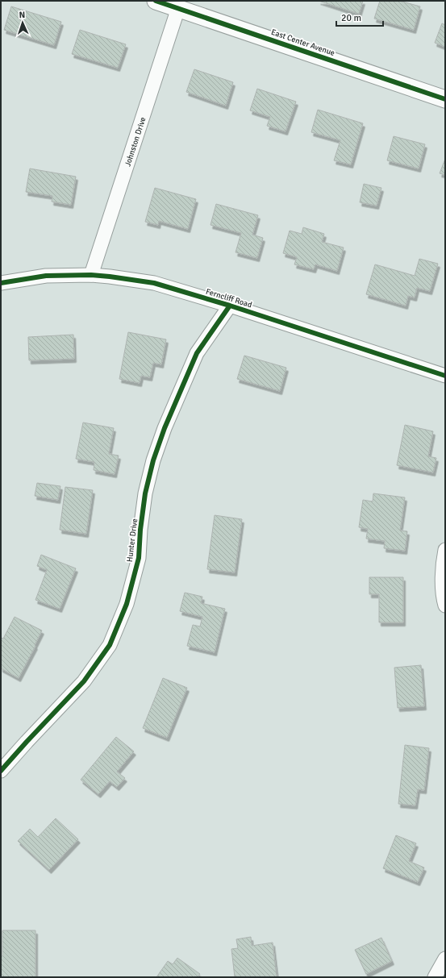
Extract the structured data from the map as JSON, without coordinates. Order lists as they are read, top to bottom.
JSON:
{
  "streets": {
    "street": [
      "East Center Avenue",
      "Johnston Drive",
      "Ferncliff Road",
      "Hunter Drive"
    ]
  },
  "crossings": [
    ["East Center Avenue", "Johnston Drive"],
    ["Johnston Drive", "Ferncliff Road"],
    ["Ferncliff Road", "Hunter Drive"]
  ],
  "scale_bar": "20 m",
  "north": "top"
}
